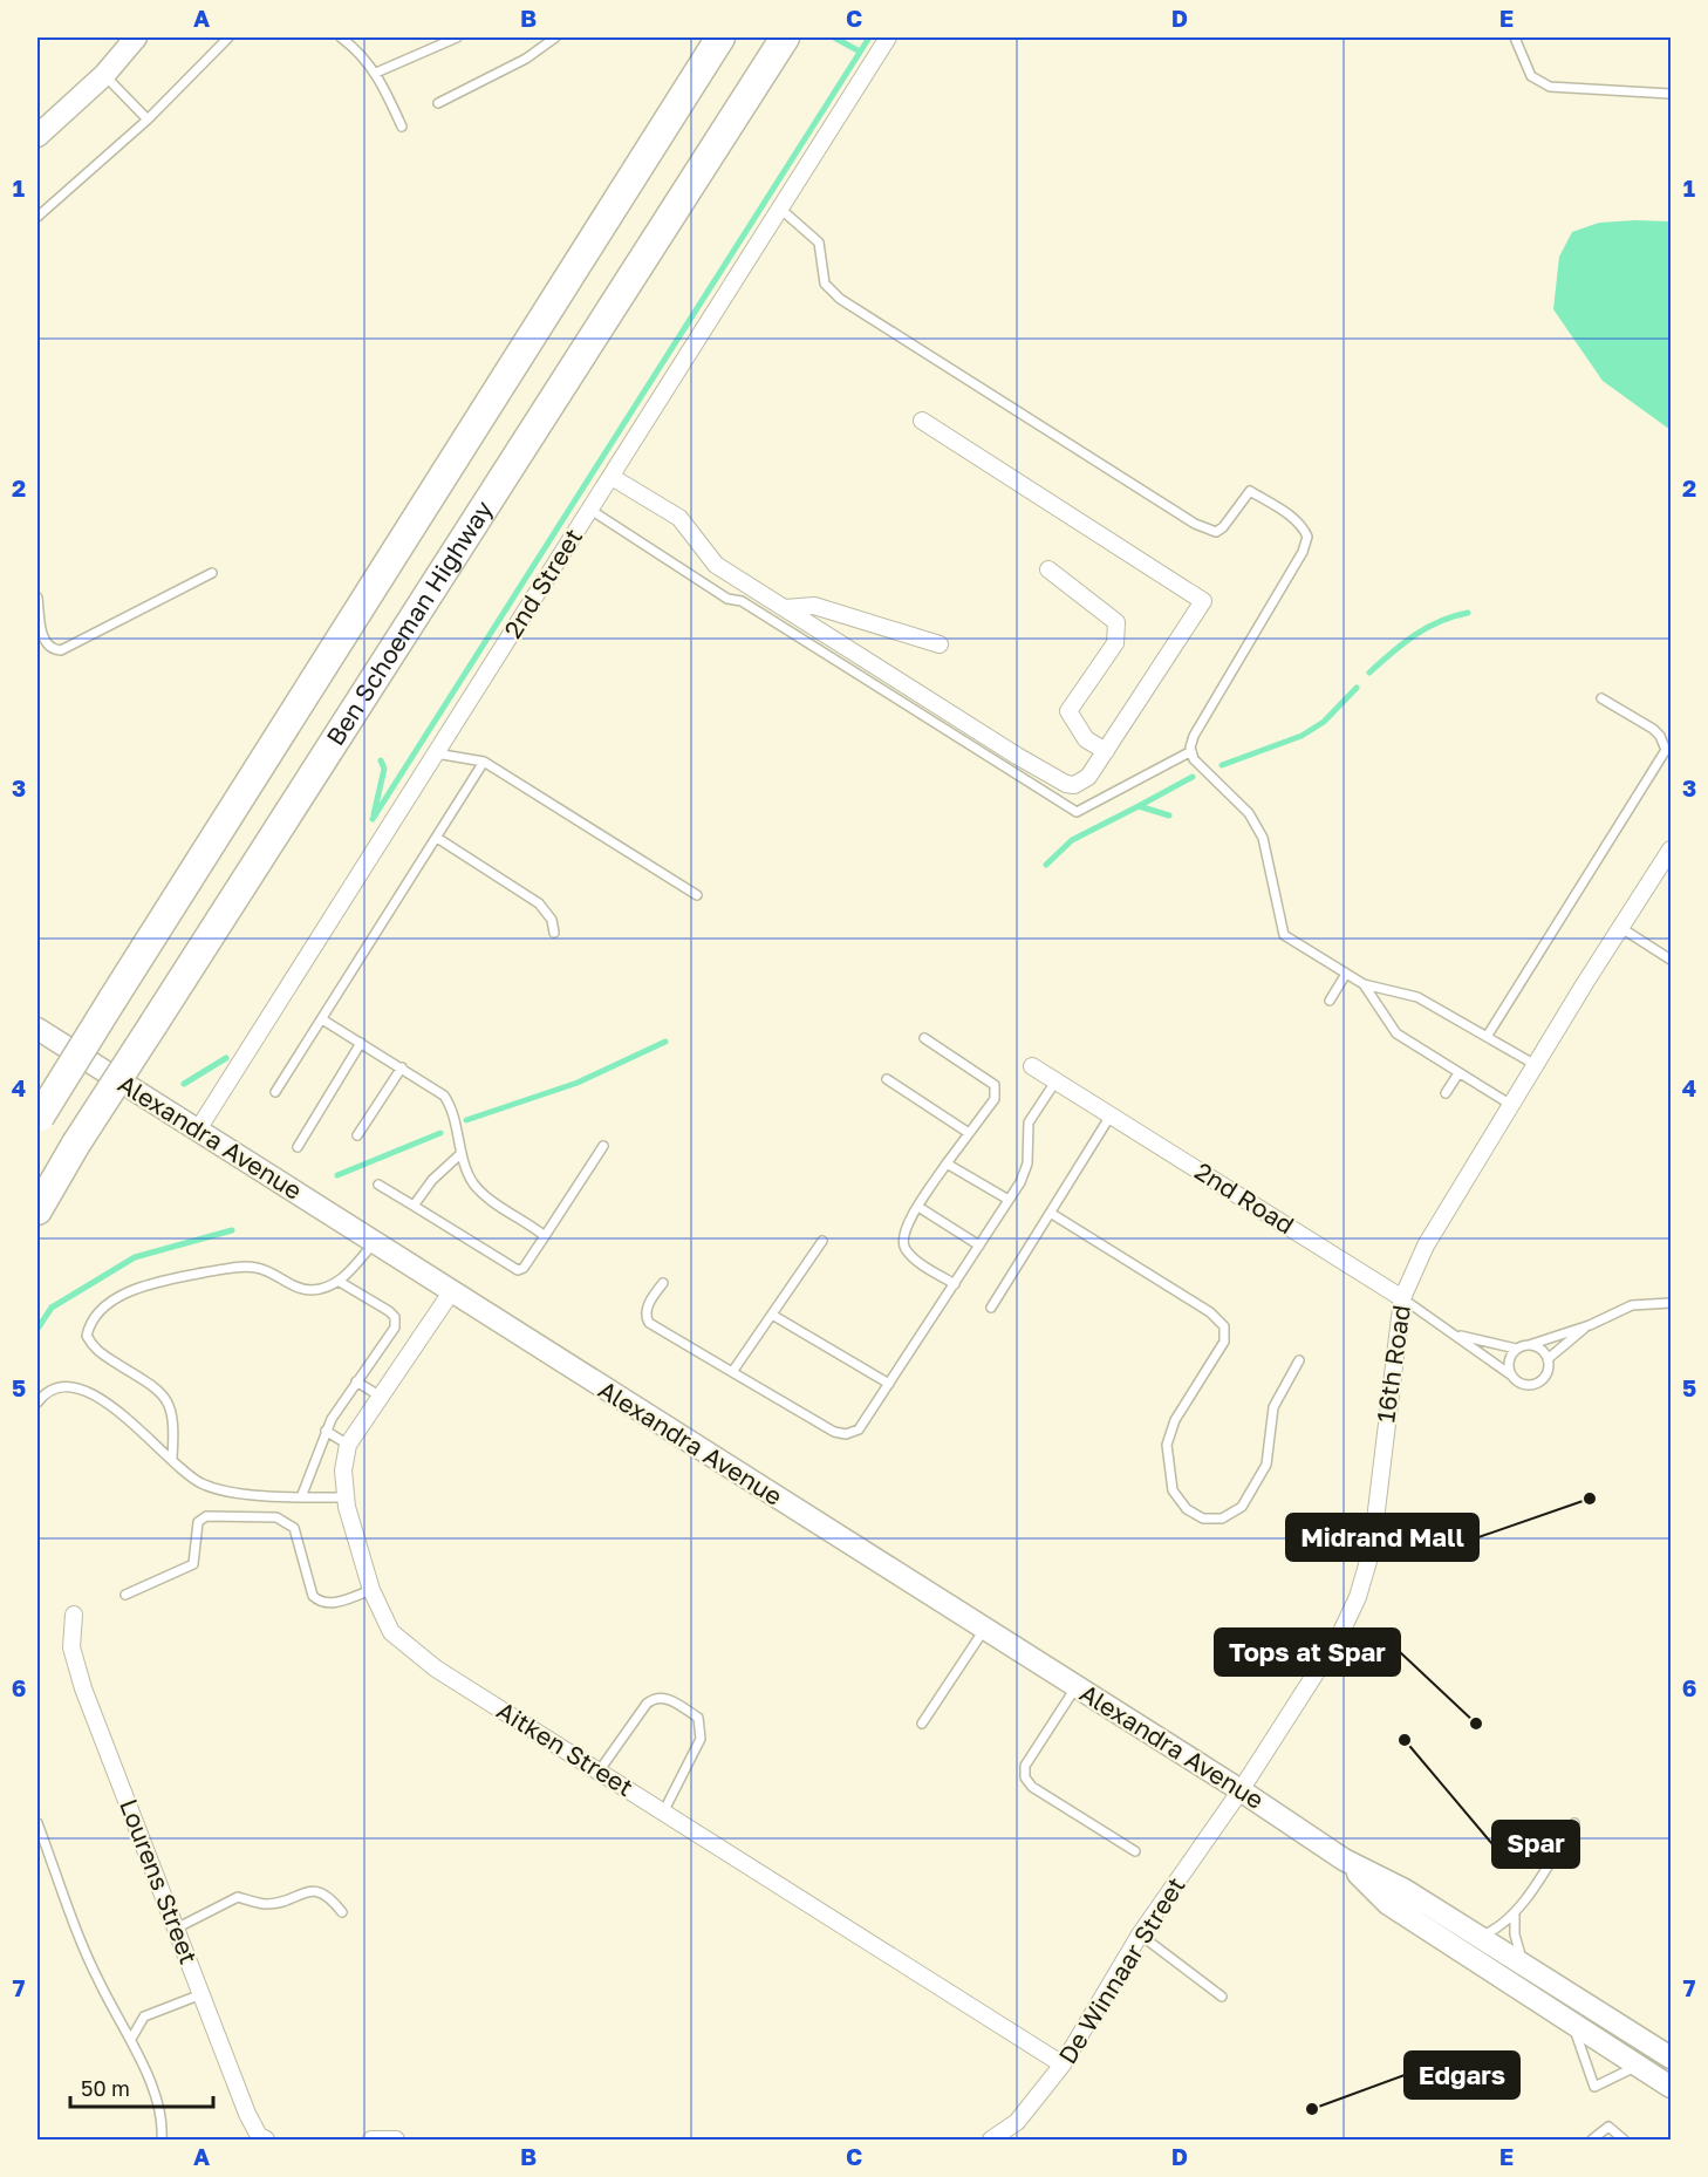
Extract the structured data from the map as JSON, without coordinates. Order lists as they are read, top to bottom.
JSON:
{
  "streets": {
    "highway": ["Ben Schoeman Highway"],
    "main road": ["Alexandra Avenue"],
    "street": [
      "2nd Street",
      "2nd Road",
      "16th Road",
      "Aitken Street",
      "Lourens Street",
      "De Winnaar Street"
    ]
  },
  "crossings": [
    ["2nd Street", "Alexandra Avenue"],
    ["Alexandra Avenue", "16th Road"],
    ["Alexandra Avenue", "Aitken Street"],
    ["Alexandra Avenue", "De Winnaar Street"],
    ["2nd Road", "16th Road"],
    ["16th Road", "De Winnaar Street"],
    ["Aitken Street", "De Winnaar Street"]
  ],
  "places": [
    "Midrand Mall",
    "Tops at Spar",
    "Spar",
    "Edgars"
  ],
  "scale_bar": "50 m",
  "grid": {
    "columns": [
      "A",
      "B",
      "C",
      "D",
      "E"
    ],
    "rows": [
      "1",
      "2",
      "3",
      "4",
      "5",
      "6",
      "7"
    ]
  }
}
